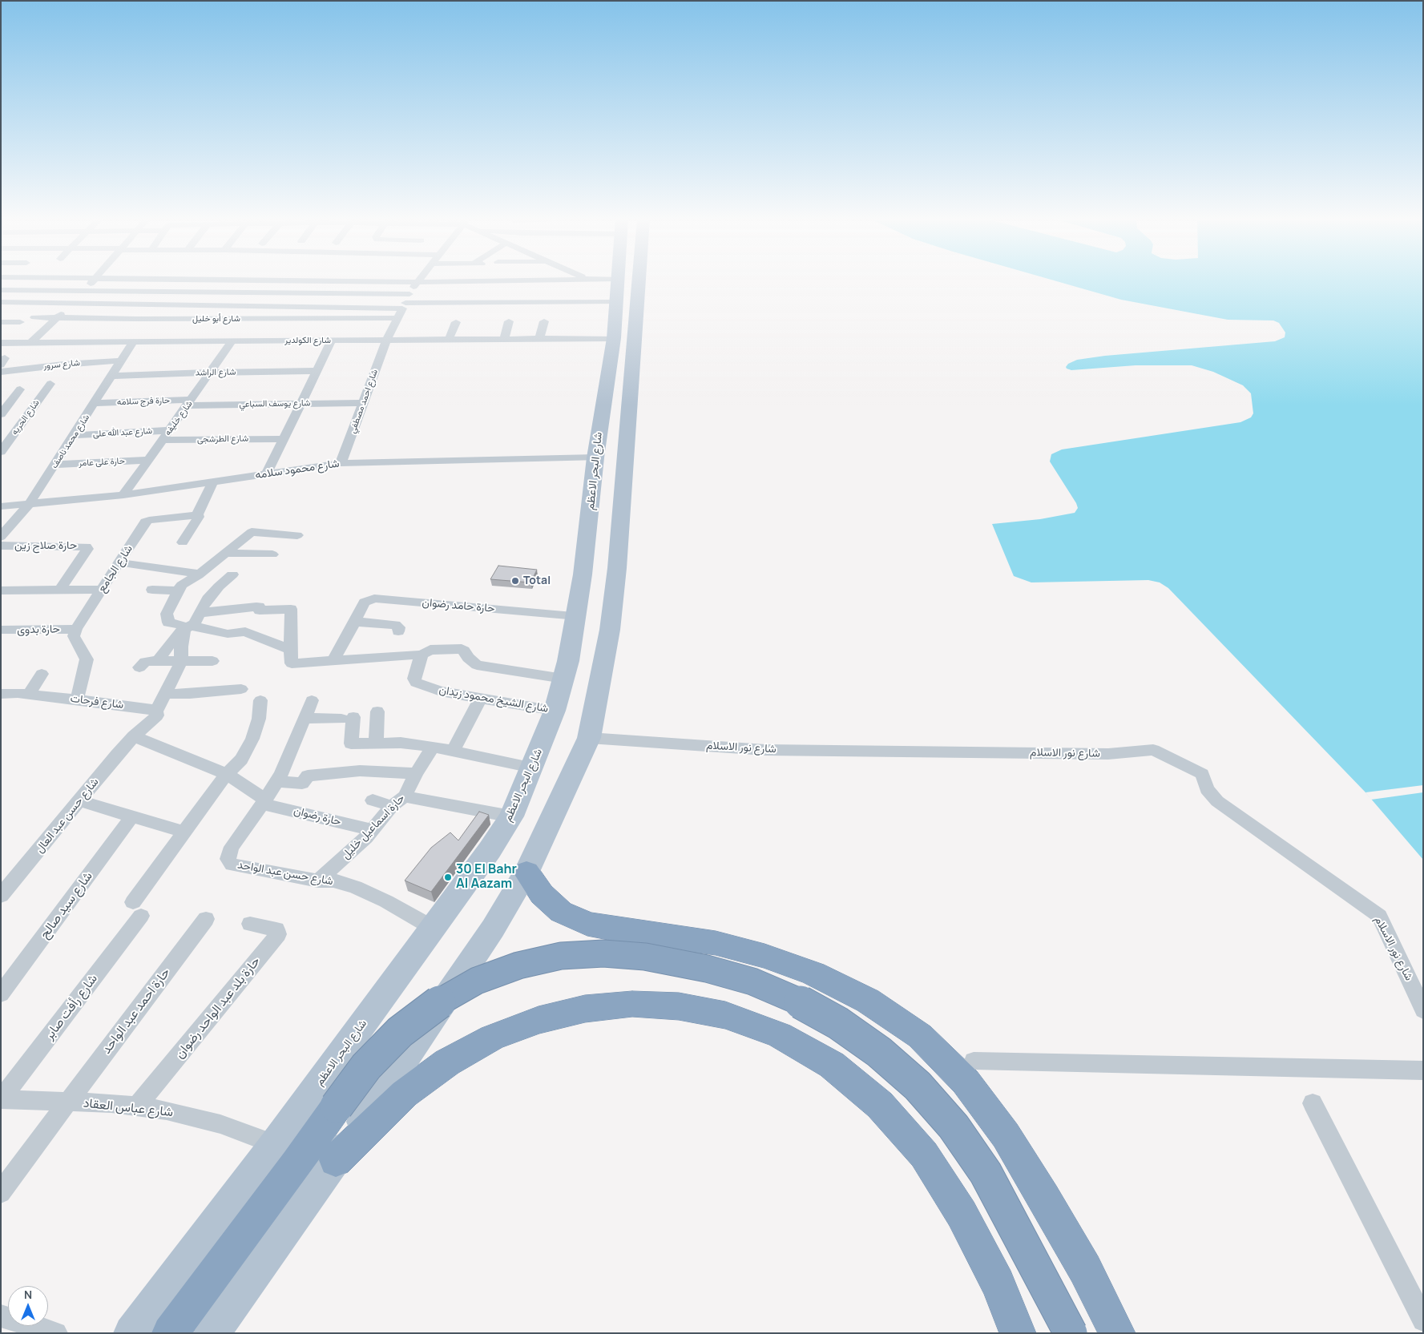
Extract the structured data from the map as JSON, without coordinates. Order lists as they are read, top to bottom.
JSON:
{
  "streets": {
    "main road": ["شارع البحر الاعظم"],
    "street": [
      "شارع أبو خليل",
      "شارع الكولدير",
      "شارع سرور",
      "شارع الراشد",
      "حارة فرج سلامه",
      "شارع احمد مصطفي",
      "شارع يوسف السباعي",
      "شارع الحريه",
      "شارع خليفه",
      "شارع عبد الله على",
      "شارع الطرشجى",
      "شارع محمد ناصف",
      "حارة على عامر",
      "شارع محمود سلامه",
      "حارة صلاح زين",
      "شارع الجامع",
      "حارة حامد رضوان",
      "حارة بدوى",
      "شارع الشيخ محمود زيدان",
      "شارع فرحات",
      "شارع نور الاسلام",
      "شارع حسن عبد العال",
      "حارة رضوان",
      "حارة اسماعيل خليل",
      "شارع حسن عبد الواحد",
      "شارع سيد صالح",
      "شارع رأفت صابر",
      "حارة بلد عبد الواحد رضوان",
      "حارة احمد عبد الواحد",
      "شارع عباس العقاد"
    ]
  },
  "crossings": [
    ["شارع أبو خليل", "شارع احمد مصطفي"],
    ["شارع الكولدير", "شارع سرور"],
    ["شارع الكولدير", "شارع احمد مصطفي"],
    ["شارع الكولدير", "شارع خليفه"],
    ["شارع الكولدير", "شارع محمد ناصف"],
    ["شارع الكولدير", "شارع البحر الاعظم"],
    ["شارع سرور", "شارع محمد ناصف"],
    ["شارع الراشد", "شارع خليفه"],
    ["شارع الراشد", "شارع محمد ناصف"],
    ["حارة فرج سلامه", "شارع يوسف السباعي"],
    ["حارة فرج سلامه", "شارع خليفه"],
    ["حارة فرج سلامه", "شارع محمد ناصف"],
    ["شارع احمد مصطفي", "شارع يوسف السباعي"],
    ["شارع احمد مصطفي", "شارع محمود سلامه"],
    ["شارع يوسف السباعي", "شارع خليفه"],
    ["شارع خليفه", "شارع عبد الله على"],
    ["شارع خليفه", "شارع الطرشجى"],
    ["شارع خليفه", "حارة على عامر"],
    ["شارع خليفه", "شارع محمود سلامه"],
    ["شارع عبد الله على", "شارع محمد ناصف"],
    ["شارع محمد ناصف", "حارة على عامر"],
    ["شارع محمد ناصف", "شارع محمود سلامه"],
    ["شارع محمود سلامه", "شارع البحر الاعظم"],
    ["شارع البحر الاعظم", "حارة حامد رضوان"],
    ["شارع البحر الاعظم", "شارع الشيخ محمود زيدان"],
    ["شارع البحر الاعظم", "شارع حسن عبد الواحد"],
    ["شارع البحر الاعظم", "شارع عباس العقاد"],
    ["شارع الجامع", "حارة بدوى"],
    ["حارة رضوان", "حارة اسماعيل خليل"],
    ["حارة رضوان", "شارع حسن عبد الواحد"],
    ["حارة اسماعيل خليل", "شارع حسن عبد الواحد"],
    ["شارع رأفت صابر", "شارع عباس العقاد"],
    ["حارة بلد عبد الواحد رضوان", "شارع عباس العقاد"],
    ["حارة احمد عبد الواحد", "شارع عباس العقاد"]
  ],
  "places": ["Total", "30 El Bahr Al Aazam"],
  "north": "top"
}
